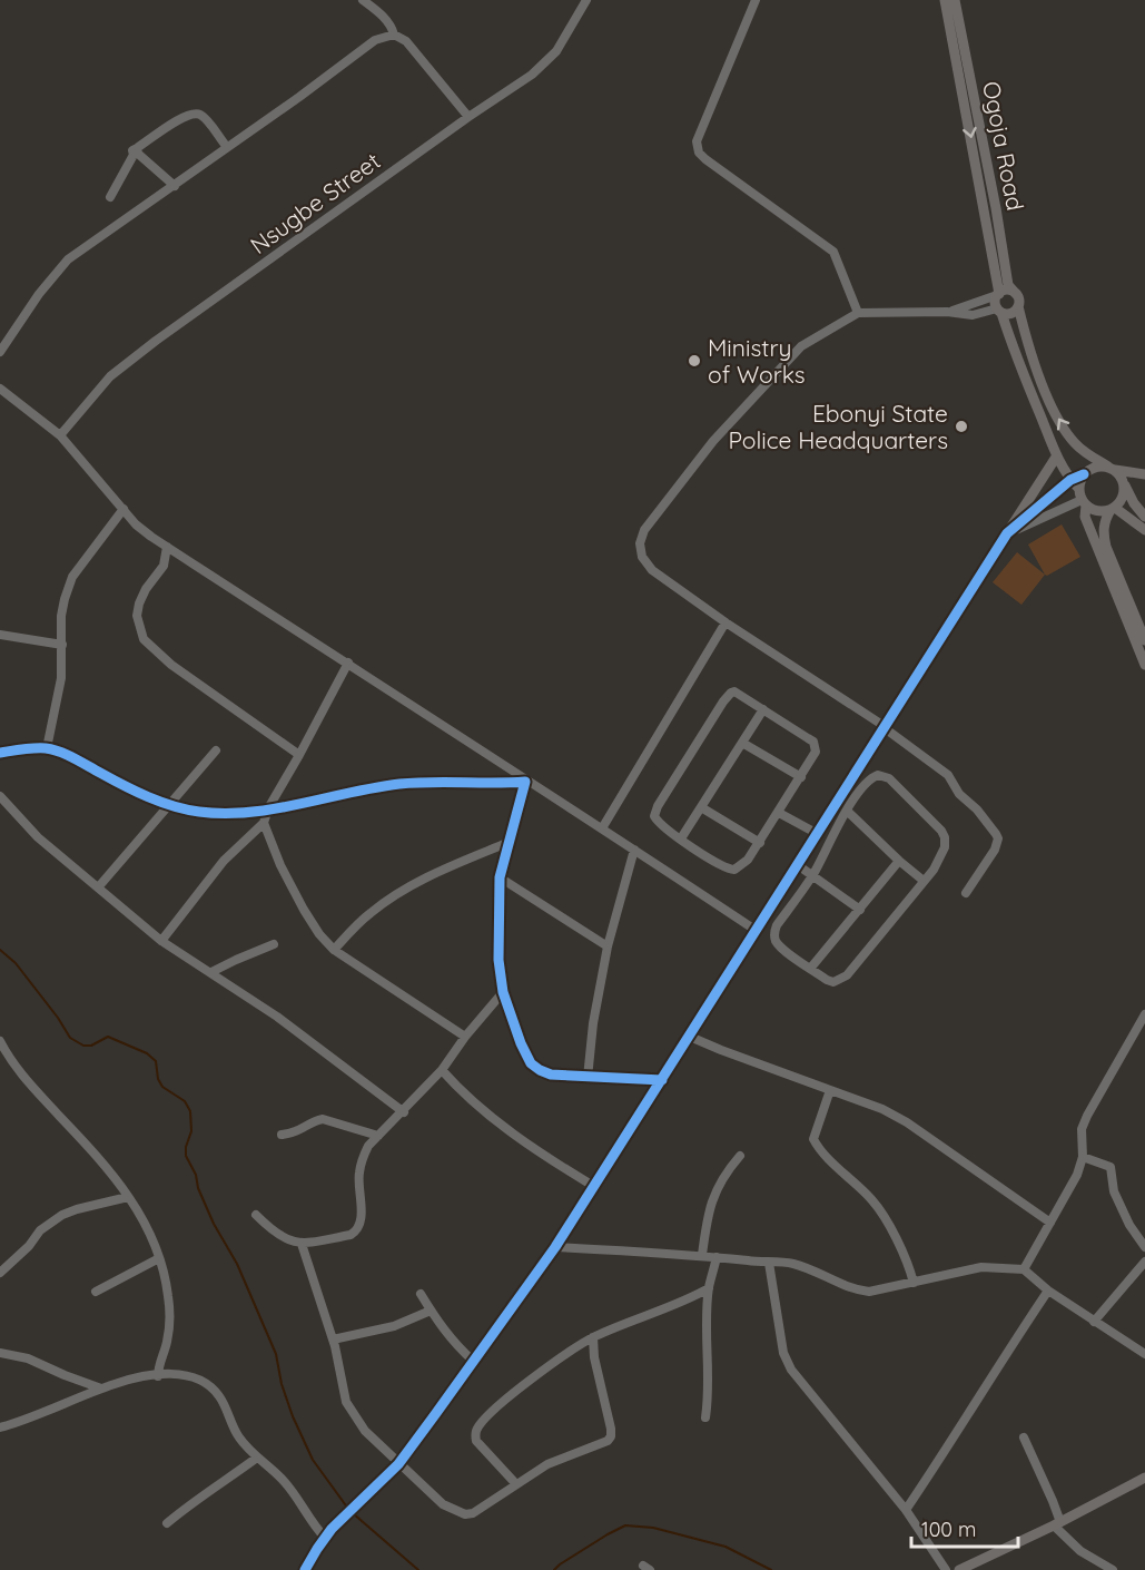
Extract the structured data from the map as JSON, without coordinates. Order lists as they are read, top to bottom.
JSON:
{
  "streets": {
    "main road": ["Ogoja Road"],
    "street": ["Nsugbe Street"]
  },
  "places": ["Ministry of Works", "Ebonyi State Police Headquarters"],
  "scale_bar": "100 m"
}
